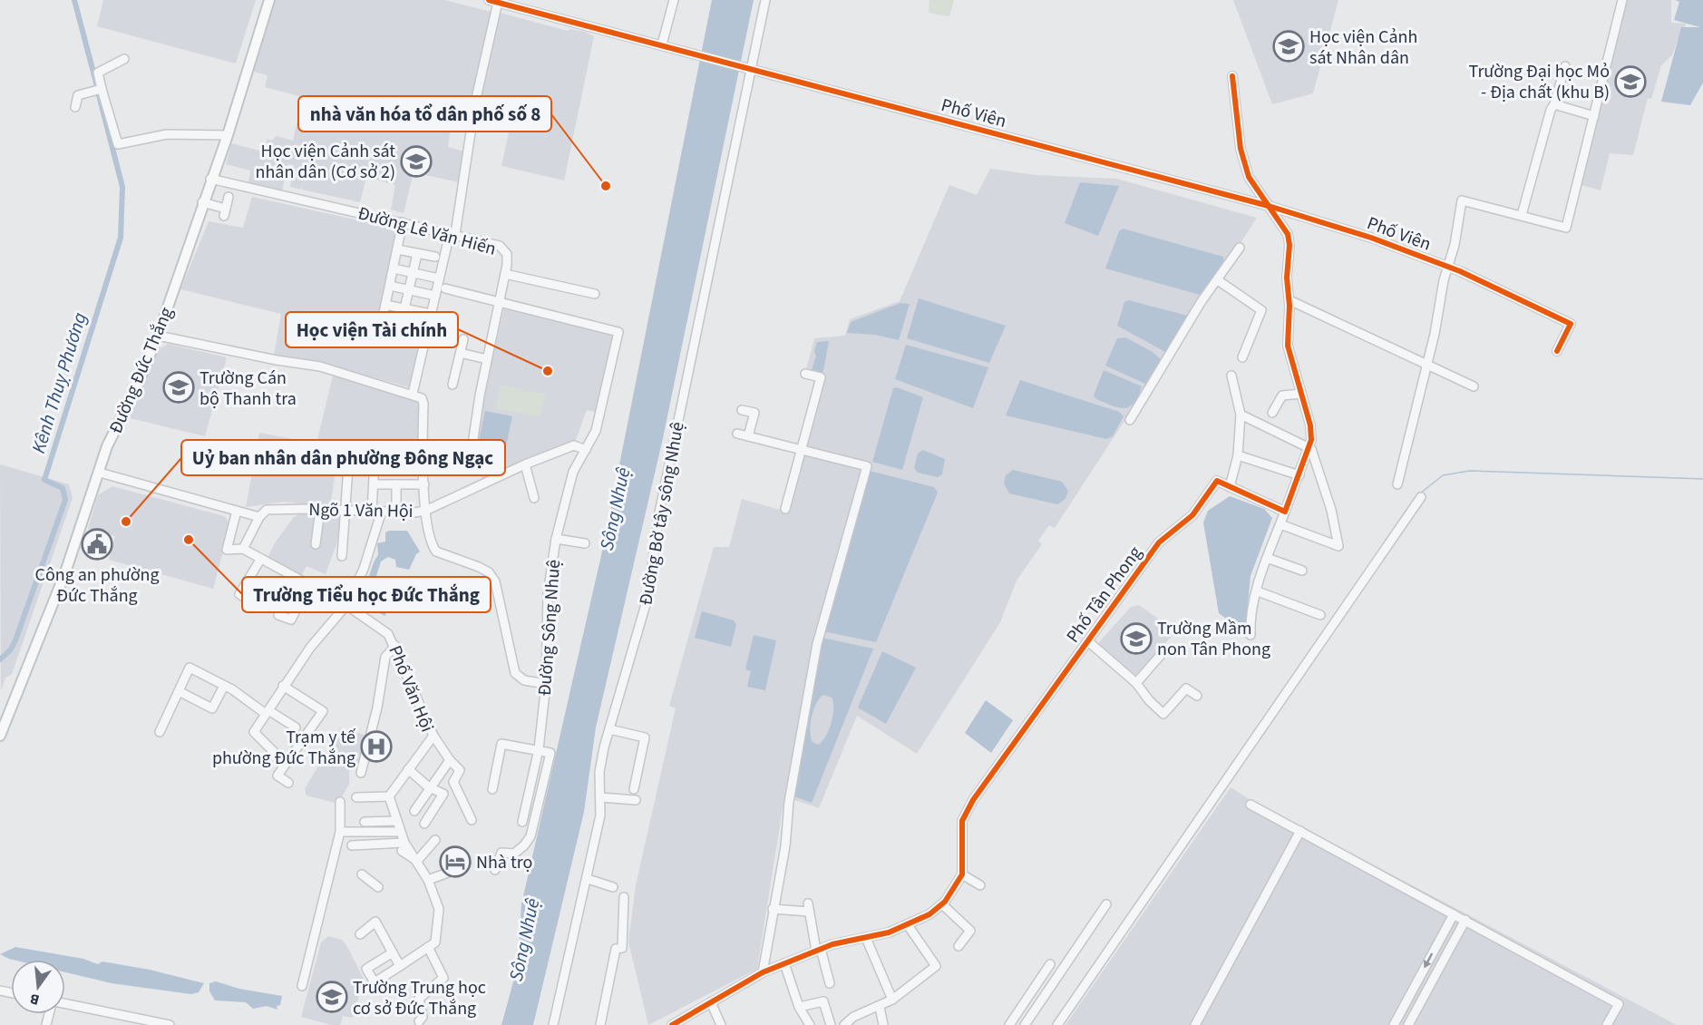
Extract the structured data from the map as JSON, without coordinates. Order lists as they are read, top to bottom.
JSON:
{
  "streets": {
    "main road": ["Đường Đức Thắng"],
    "street": [
      "Phố Viên",
      "Đường Lê Văn Hiến",
      "Ngõ 1 Văn Hội",
      "Đường Bờ tây sông Nhuệ",
      "Phố Tân Phong",
      "Đường Sông Nhuệ",
      "Phố Văn Hội"
    ]
  },
  "crossings": [
    ["Phố Viên", "Đường Bờ tây sông Nhuệ"],
    ["Đường Lê Văn Hiến", "Đường Đức Thắng"],
    ["Đường Lê Văn Hiến", "Đường Sông Nhuệ"],
    ["Ngõ 1 Văn Hội", "Đường Sông Nhuệ"]
  ],
  "water": ["Kênh Thuỵ Phương", "Sông Nhuệ"],
  "places": {
    "school or university": [
      "Học viện Cảnh sát Nhân dân",
      "Trường Đại học Mỏ - Địa chất (khu B)",
      "Học viện Cảnh sát nhân dân (Cơ sở 2)",
      "Trường Cán bộ Thanh tra",
      "Trường Mầm non Tân Phong",
      "Trường Trung học cơ sở Đức Thắng"
    ],
    "other": [
      "nhà văn hóa tổ dân phố số 8",
      "Học viện Tài chính",
      "Uỷ ban nhân dân phường Đông Ngạc",
      "Trường Tiểu học Đức Thắng"
    ],
    "public building": ["Công an phường Đức Thắng"],
    "hospital": ["Trạm y tế phường Đức Thắng"],
    "hotel": ["Nhà trọ"]
  },
  "north": "bottom"
}
